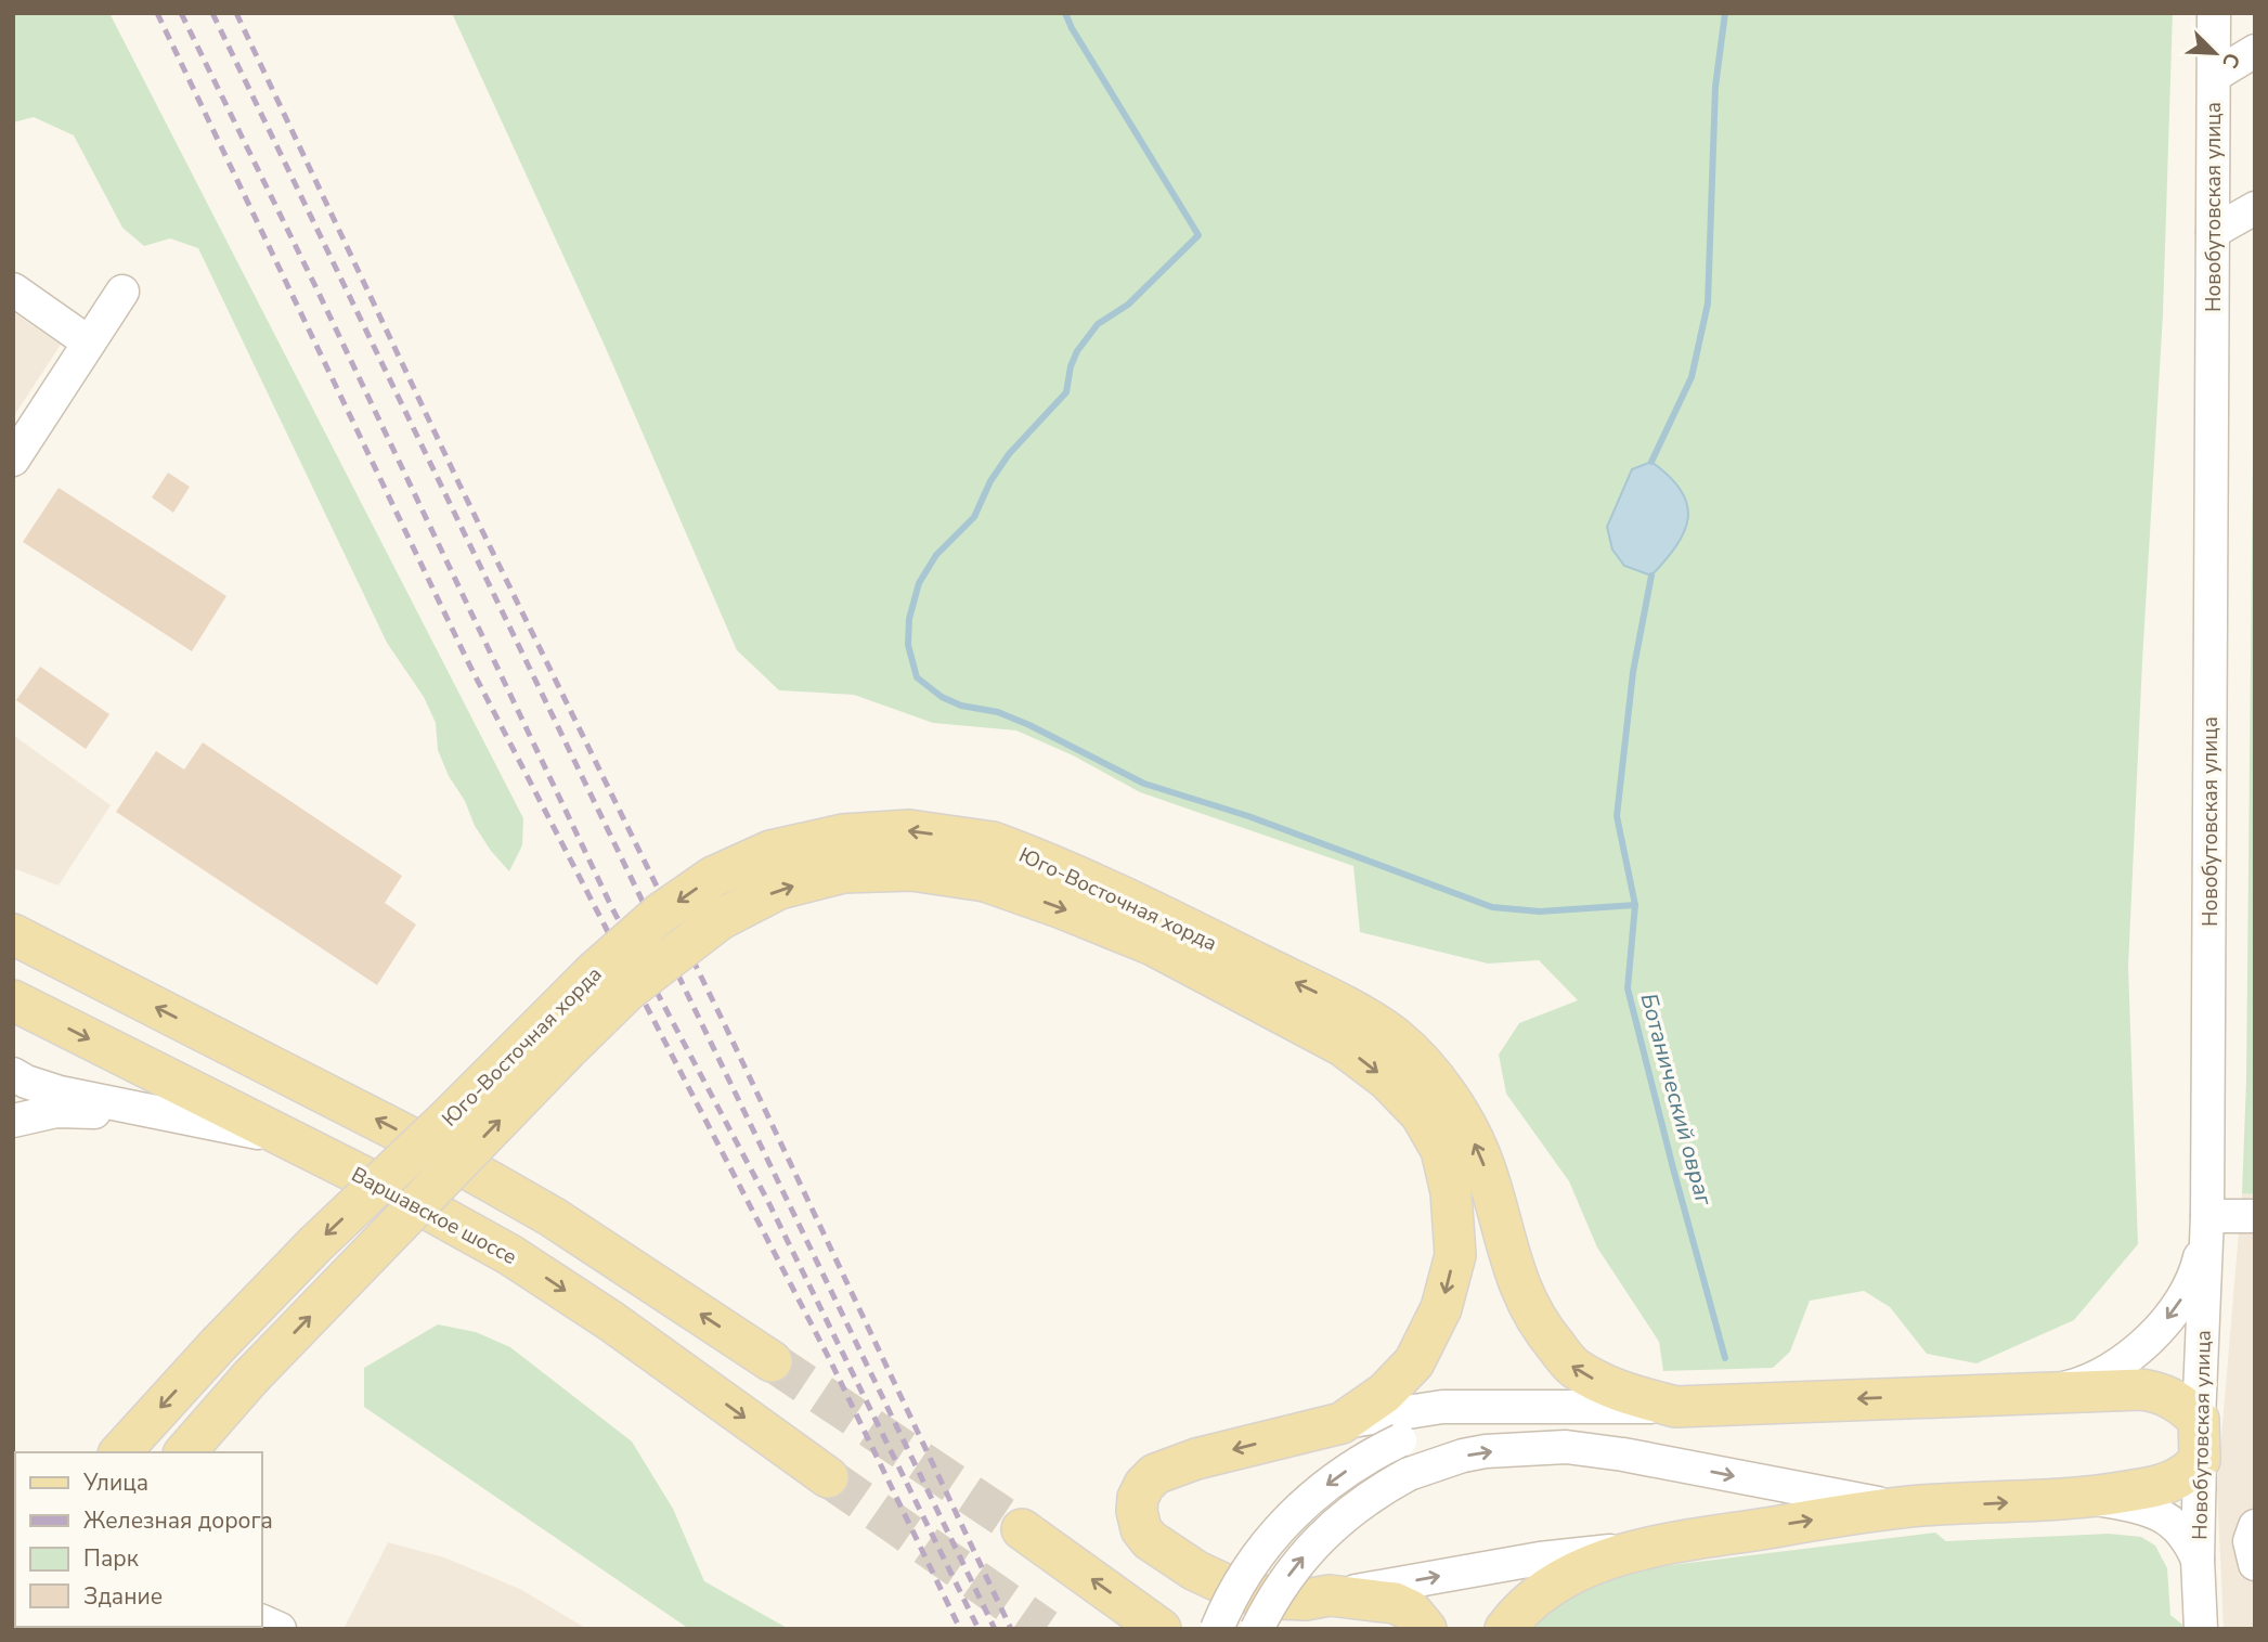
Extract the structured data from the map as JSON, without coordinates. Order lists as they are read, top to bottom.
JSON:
{
  "streets": {
    "main road": ["Новобутовская улица", "Юго-Восточная хорда", "Варшавское шоссе"]
  },
  "crossings": [
    ["Новобутовская улица", "Юго-Восточная хорда"]
  ],
  "water": ["Ботанический овраг"],
  "legend": [
    "Улица",
    "Железная дорога",
    "Парк",
    "Здание"
  ],
  "north": "bottom right"
}
